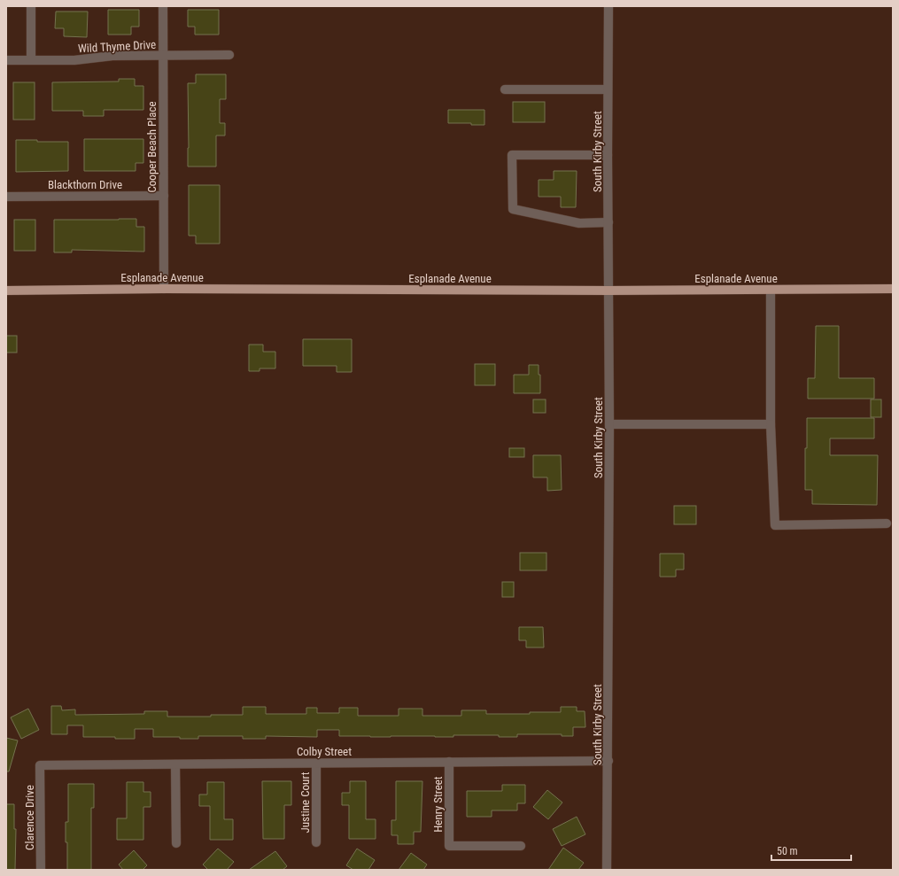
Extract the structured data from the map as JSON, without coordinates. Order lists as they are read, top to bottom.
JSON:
{
  "streets": {
    "main road": ["Esplanade Avenue"],
    "street": [
      "Wild Thyme Drive",
      "Cooper Beach Place",
      "South Kirby Street",
      "Blackthorn Drive",
      "Colby Street",
      "Justine Court",
      "Henry Street",
      "Clarence Drive"
    ]
  },
  "crossings": [
    ["Wild Thyme Drive", "Cooper Beach Place"],
    ["Cooper Beach Place", "Blackthorn Drive"],
    ["Cooper Beach Place", "Esplanade Avenue"],
    ["South Kirby Street", "Esplanade Avenue"],
    ["South Kirby Street", "Colby Street"],
    ["Colby Street", "Justine Court"],
    ["Colby Street", "Henry Street"],
    ["Colby Street", "Clarence Drive"]
  ],
  "scale_bar": "50 m"
}
